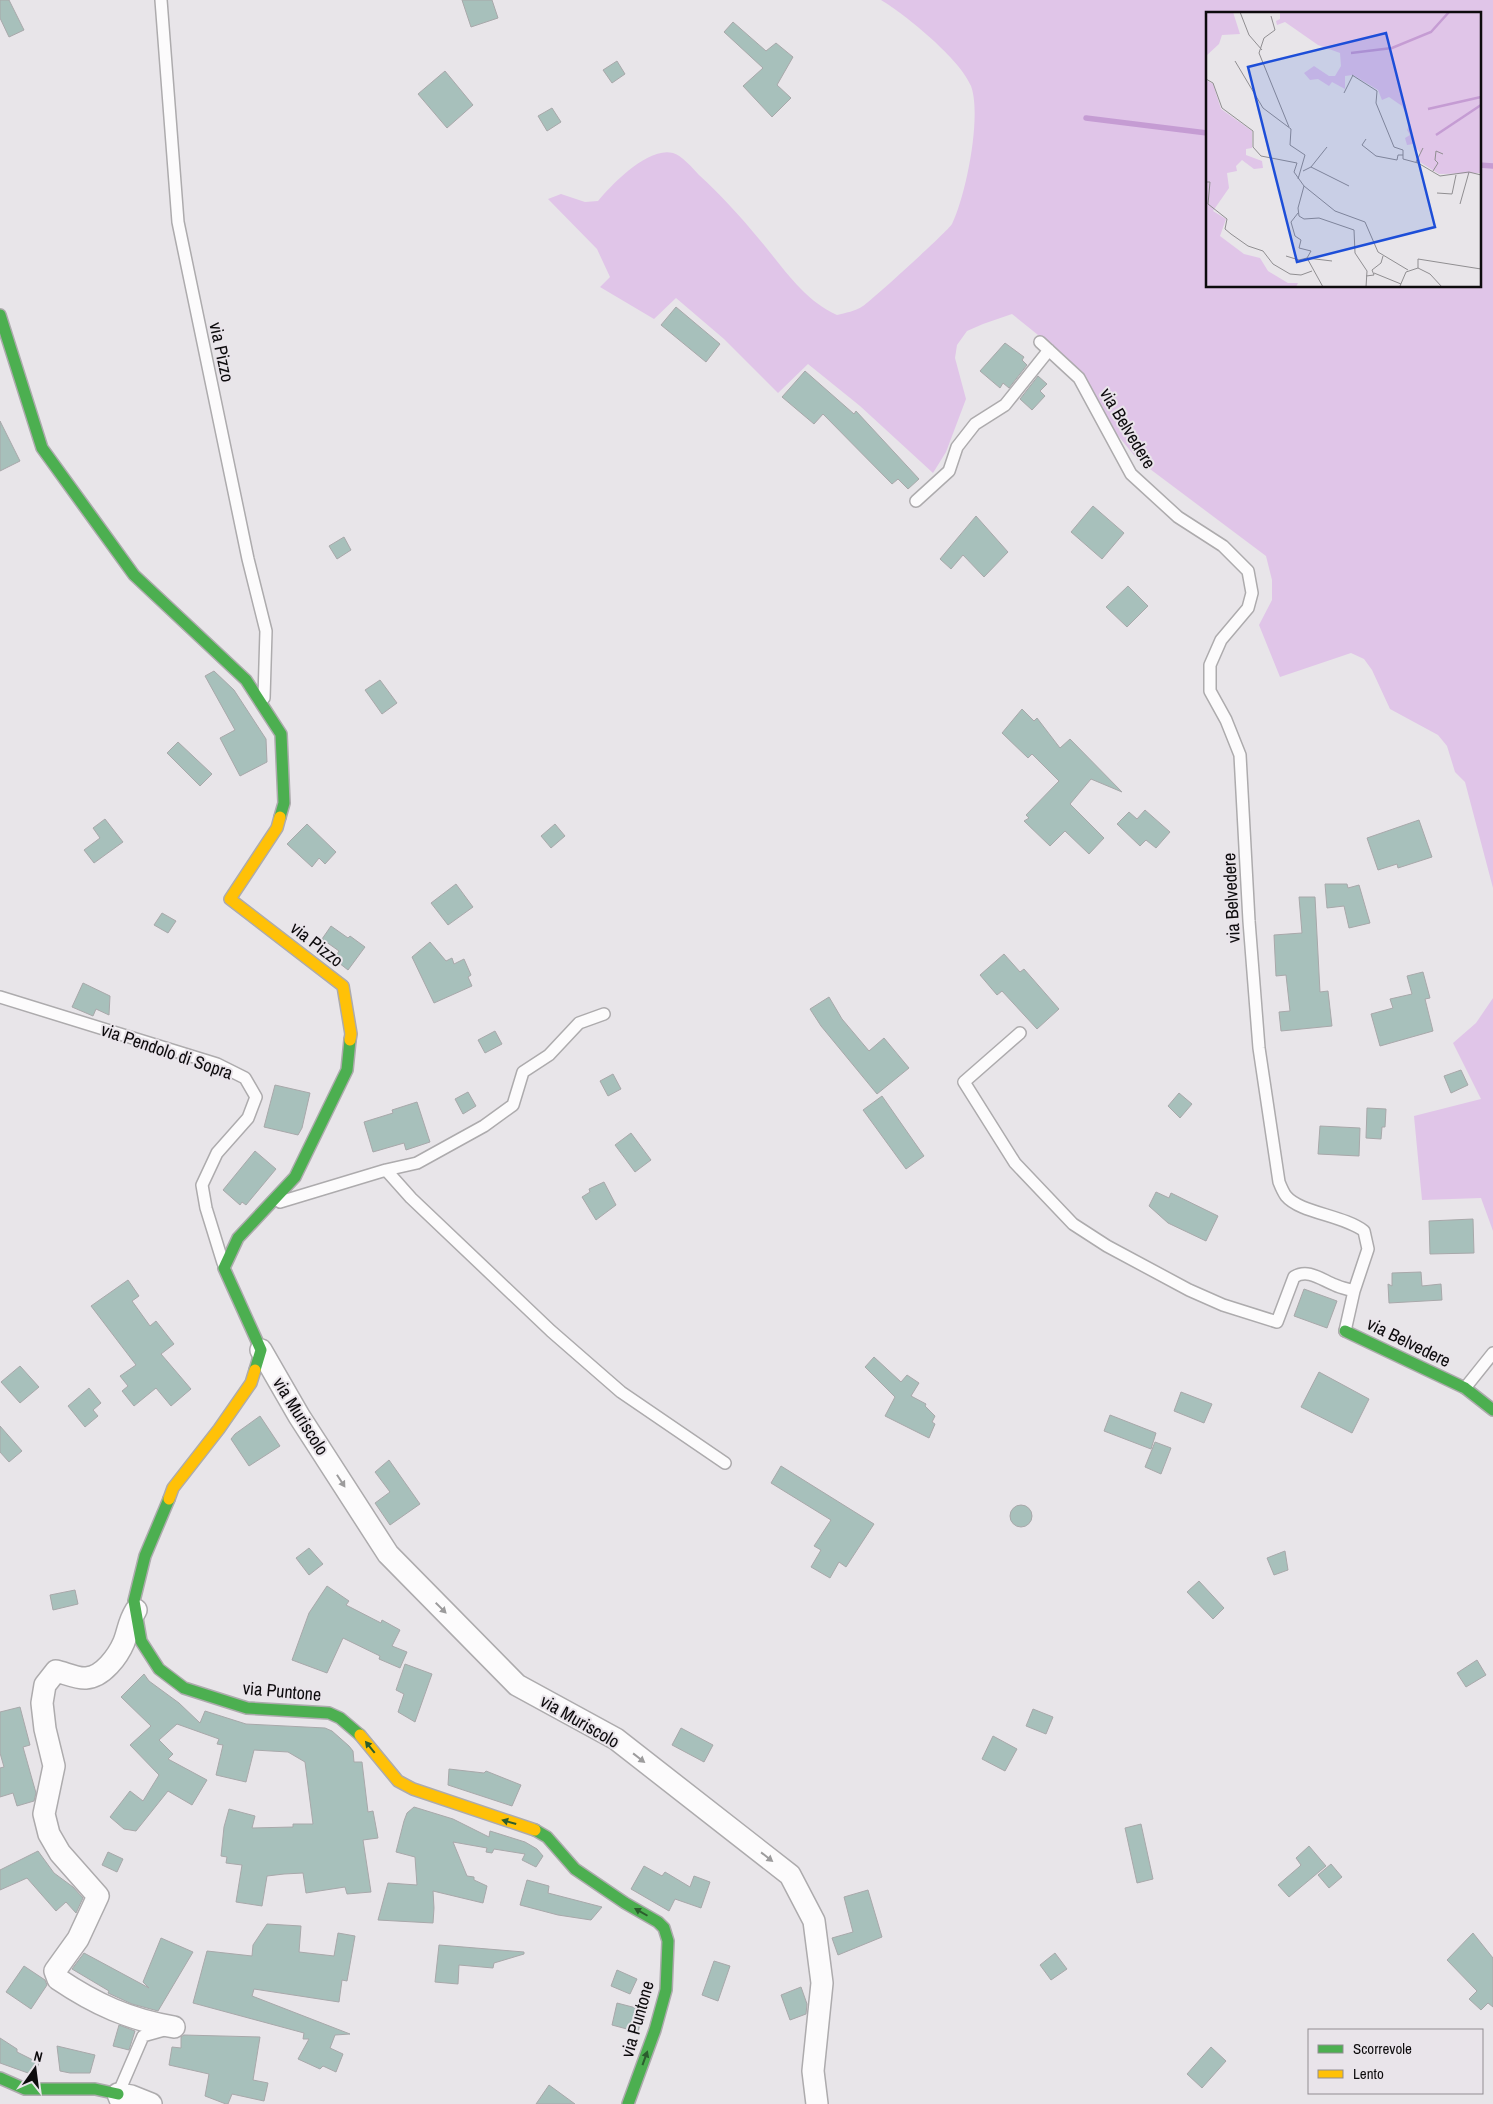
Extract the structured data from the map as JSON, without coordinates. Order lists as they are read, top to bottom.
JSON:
{
  "streets": {
    "street": [
      "via Pizzo",
      "via Belvedere",
      "via Muriscolo",
      "via Puntone"
    ],
    "lane": ["via Pendolo di Sopra"]
  },
  "crossings": [
    ["via Pizzo", "via Pendolo di Sopra"],
    ["via Muriscolo", "via Puntone"]
  ],
  "one_way": ["via Muriscolo", "via Puntone"],
  "legend": ["Scorrevole", "Lento"],
  "north": "top"
}
